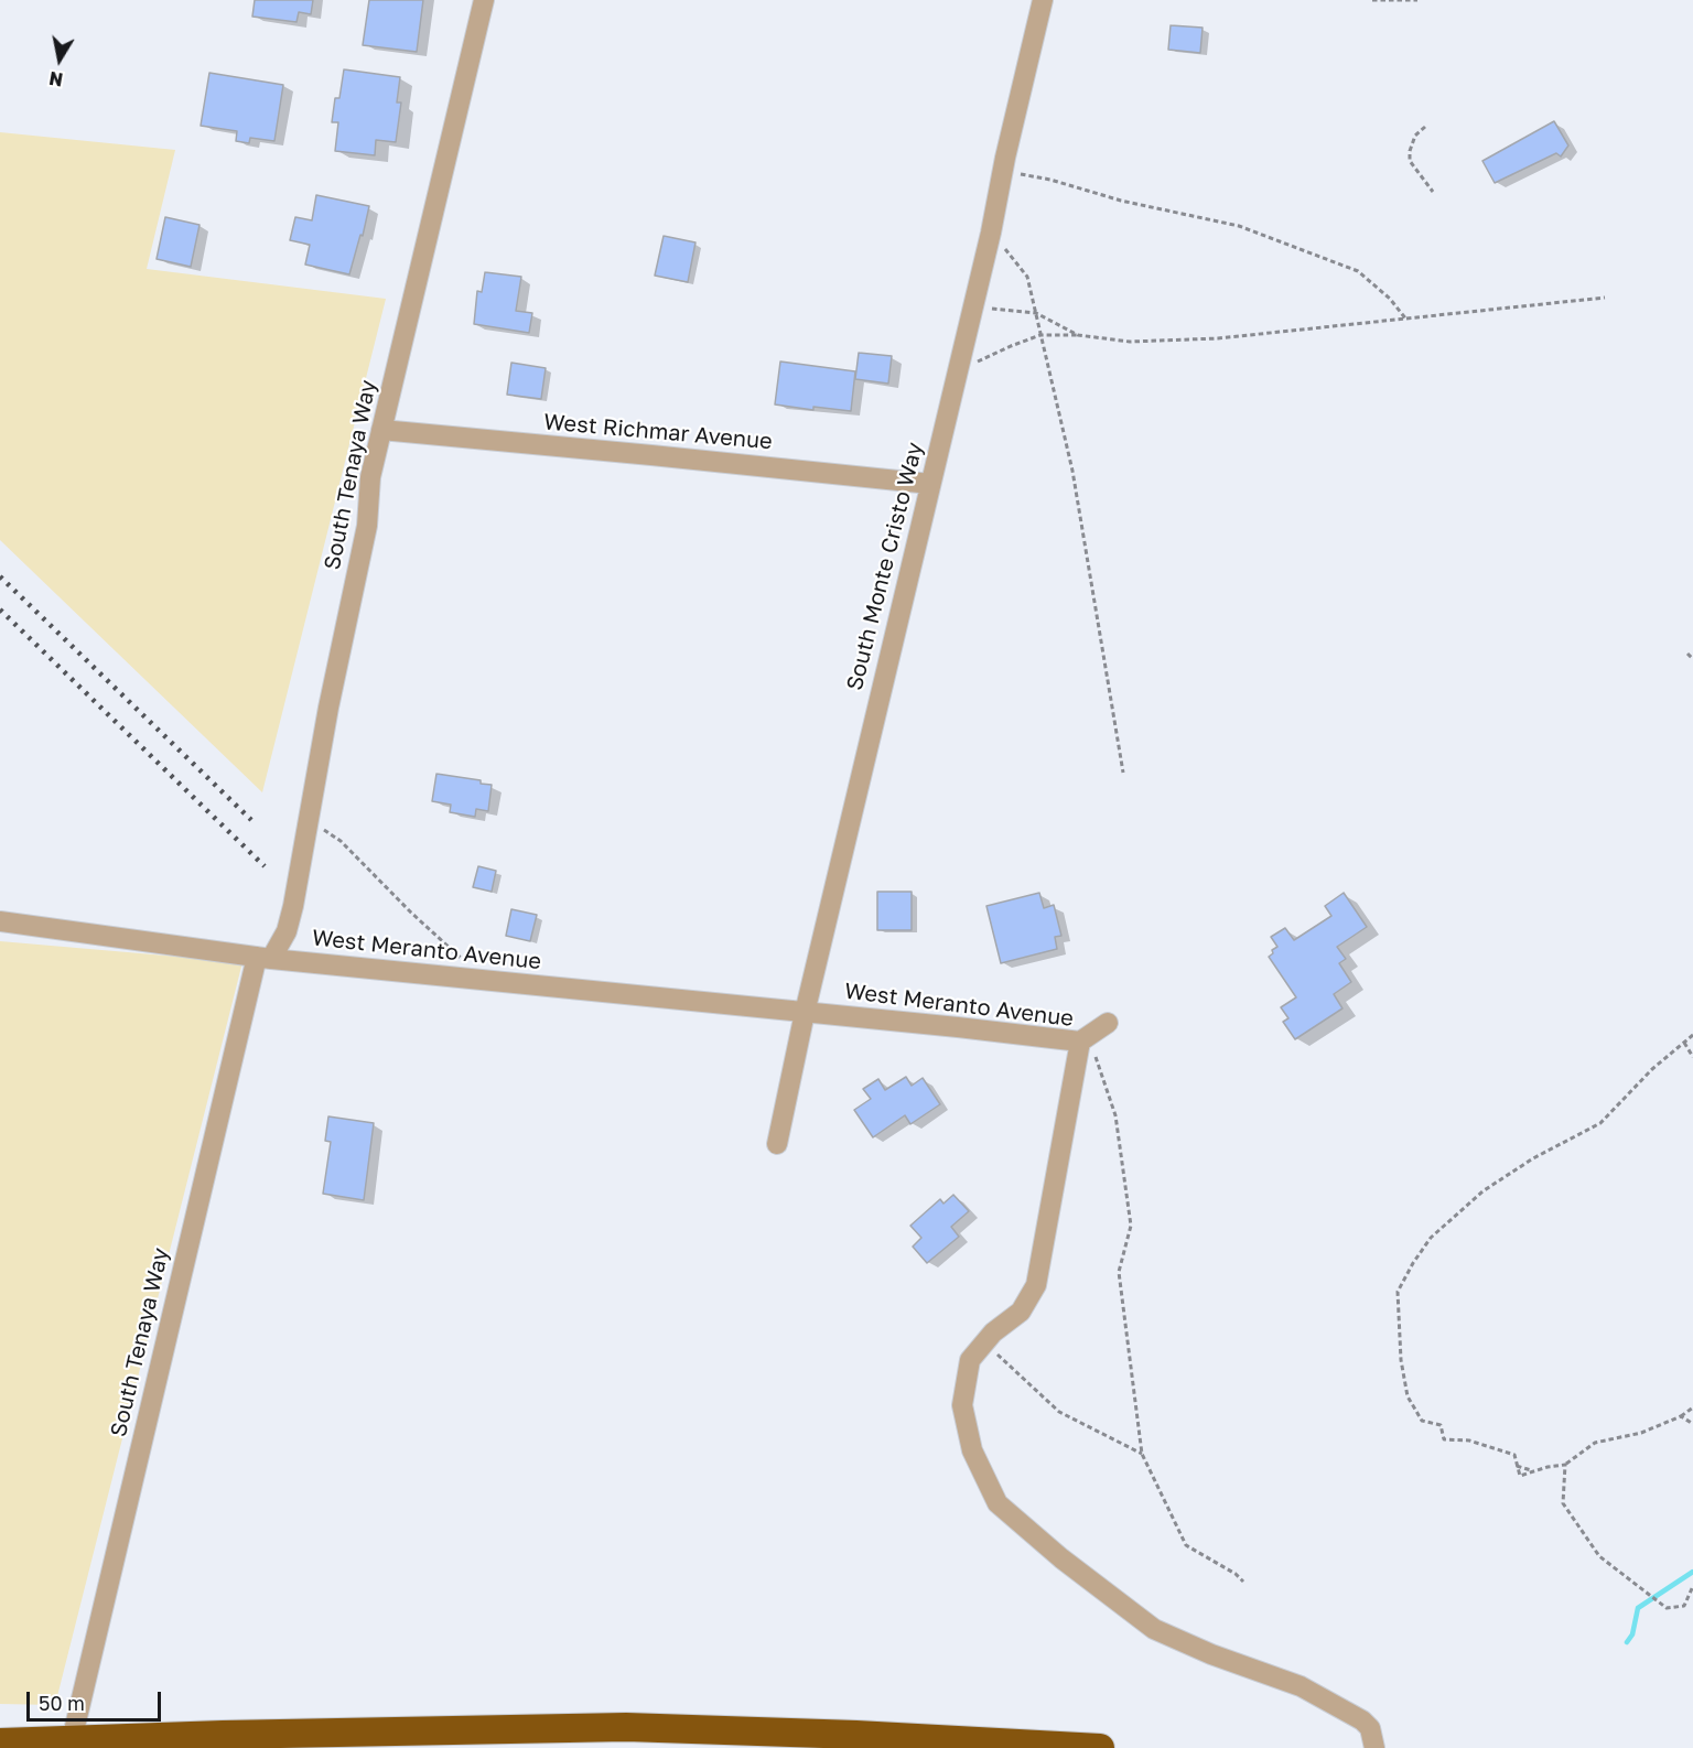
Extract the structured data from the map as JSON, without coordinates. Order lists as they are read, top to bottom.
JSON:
{
  "streets": {
    "street": [
      "West Richmar Avenue",
      "South Tenaya Way",
      "South Monte Cristo Way",
      "West Meranto Avenue"
    ]
  },
  "crossings": [
    ["West Richmar Avenue", "South Tenaya Way"],
    ["West Richmar Avenue", "South Monte Cristo Way"],
    ["South Tenaya Way", "West Meranto Avenue"],
    ["South Monte Cristo Way", "West Meranto Avenue"]
  ],
  "scale_bar": "50 m",
  "north": "bottom"
}
